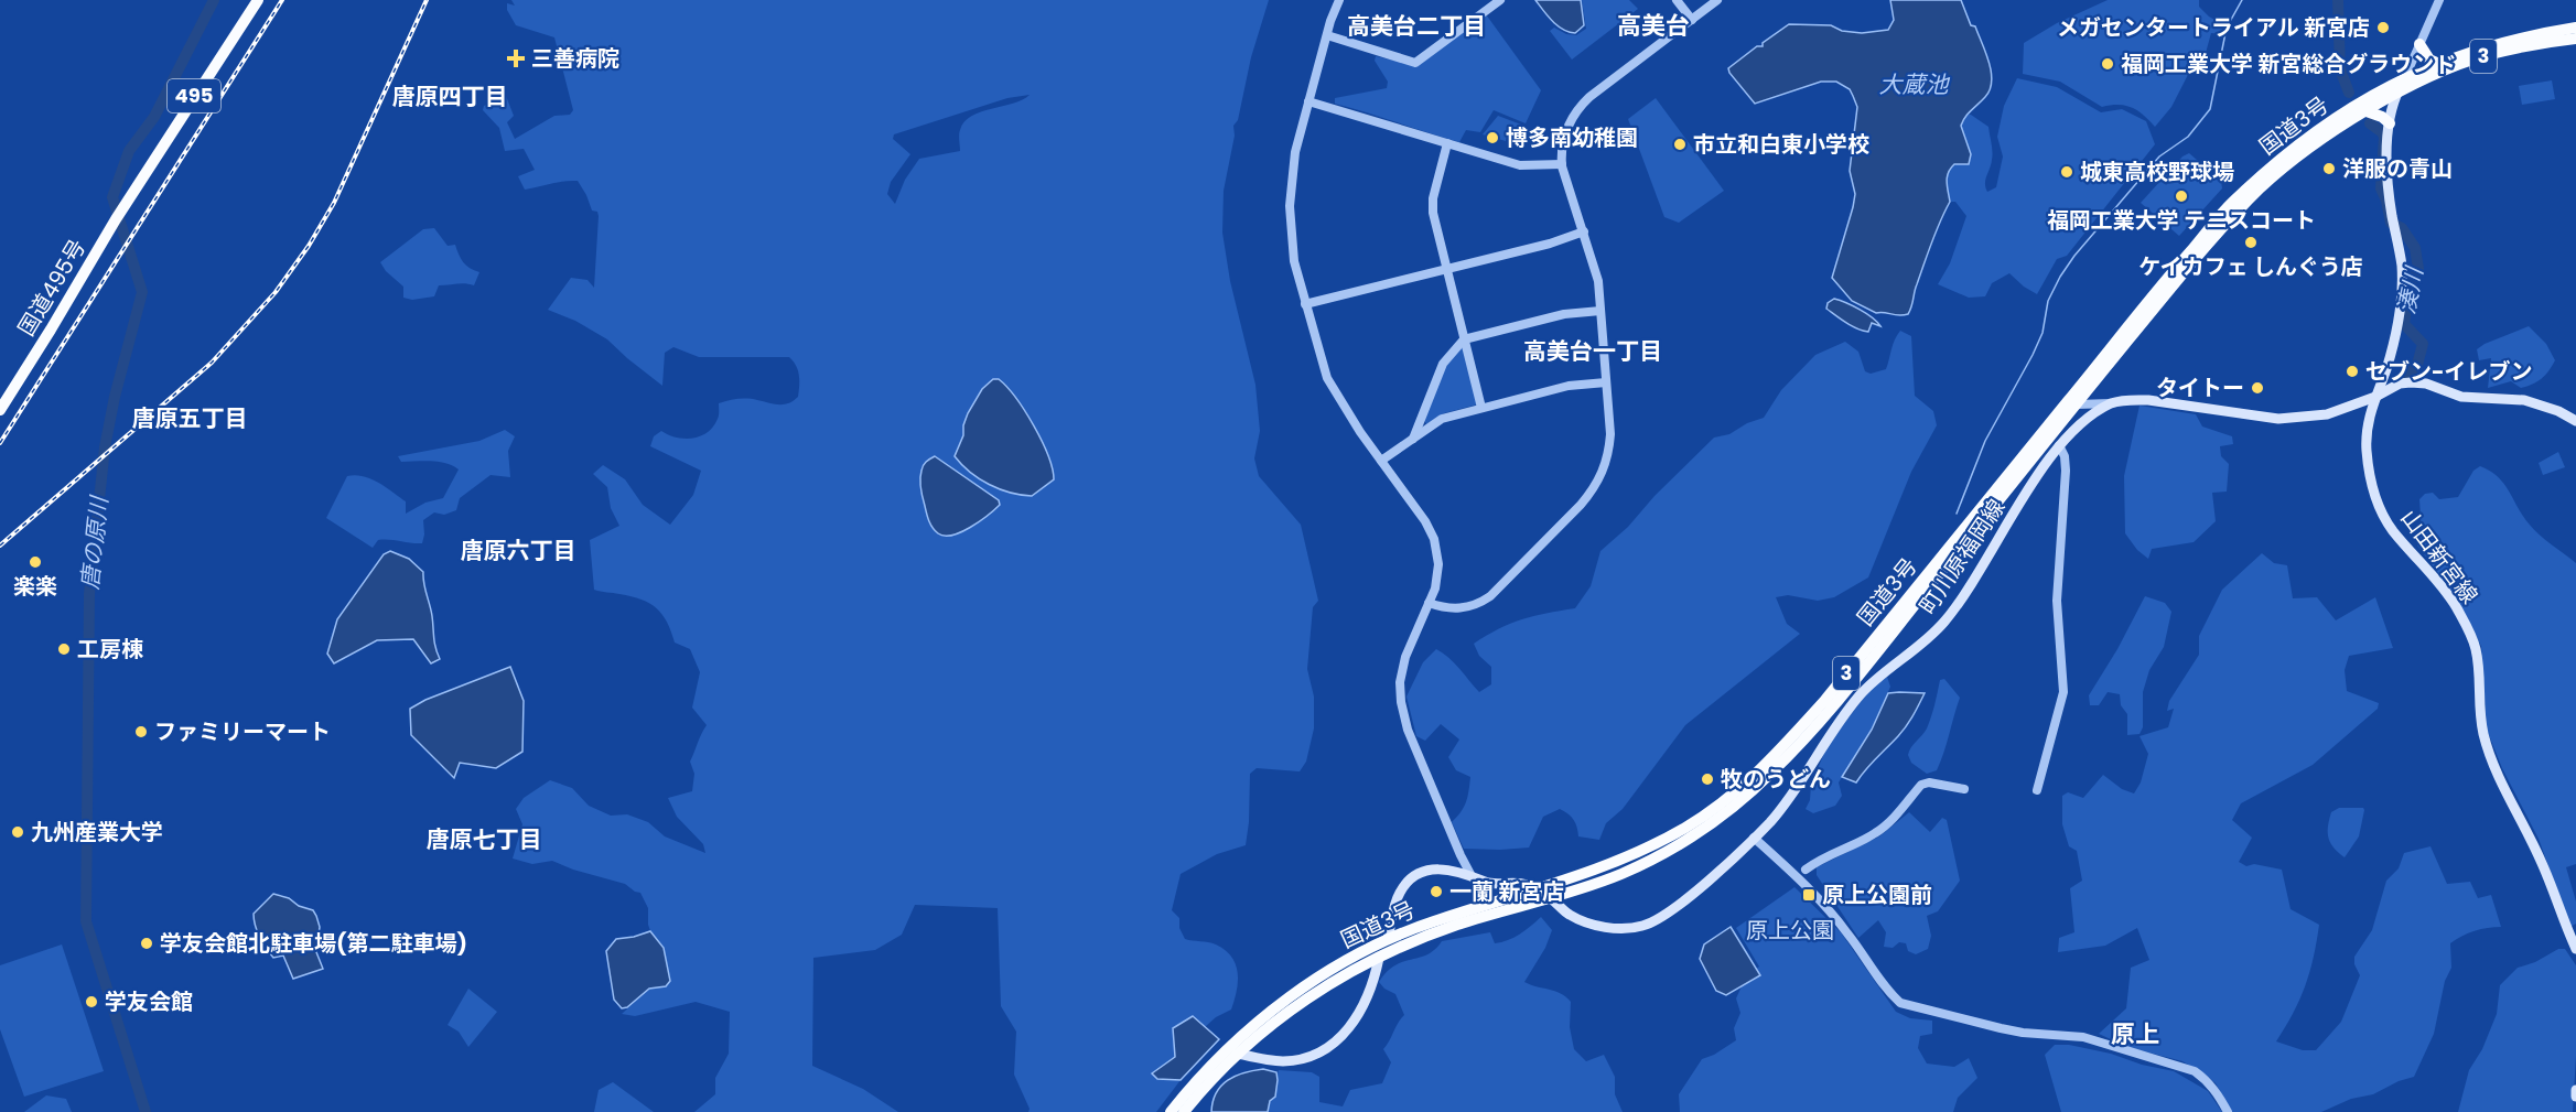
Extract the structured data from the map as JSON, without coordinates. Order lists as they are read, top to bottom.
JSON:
{
  "streets": {
    "highway": [
      "3",
      "495",
      "国道3号",
      "国道495号"
    ],
    "main road": ["町川原福岡線", "山田新宮線"]
  },
  "crossings": [
    ["国道3号", "町川原福岡線"],
    ["国道3号", "山田新宮線"],
    ["町川原福岡線", "山田新宮線"]
  ],
  "districts": [
    "高美台",
    "高美台二丁目",
    "唐原四丁目",
    "高美台一丁目",
    "唐原五丁目",
    "唐原六丁目",
    "唐原七丁目",
    "原上"
  ],
  "water": ["大蔵池", "湊川", "唐の原川"],
  "parks": ["原上公園"],
  "places": {
    "other": [
      "メガセンタートライアル 新宮店",
      "福岡工業大学 新宮総合グラウンド",
      "博多南幼稚園",
      "市立和白東小学校",
      "洋服の青山",
      "城東高校野球場",
      "福岡工業大学 テニスコート",
      "ケイカフェ しんぐう店",
      "セブン-イレブン",
      "タイトー",
      "楽楽",
      "工房棟",
      "ファミリーマート",
      "牧のうどん",
      "九州産業大学",
      "一蘭 新宮店",
      "学友会館北駐車場(第二駐車場)",
      "学友会館"
    ],
    "health": ["三善病院"],
    "transit": ["原上公園前"]
  }
}
